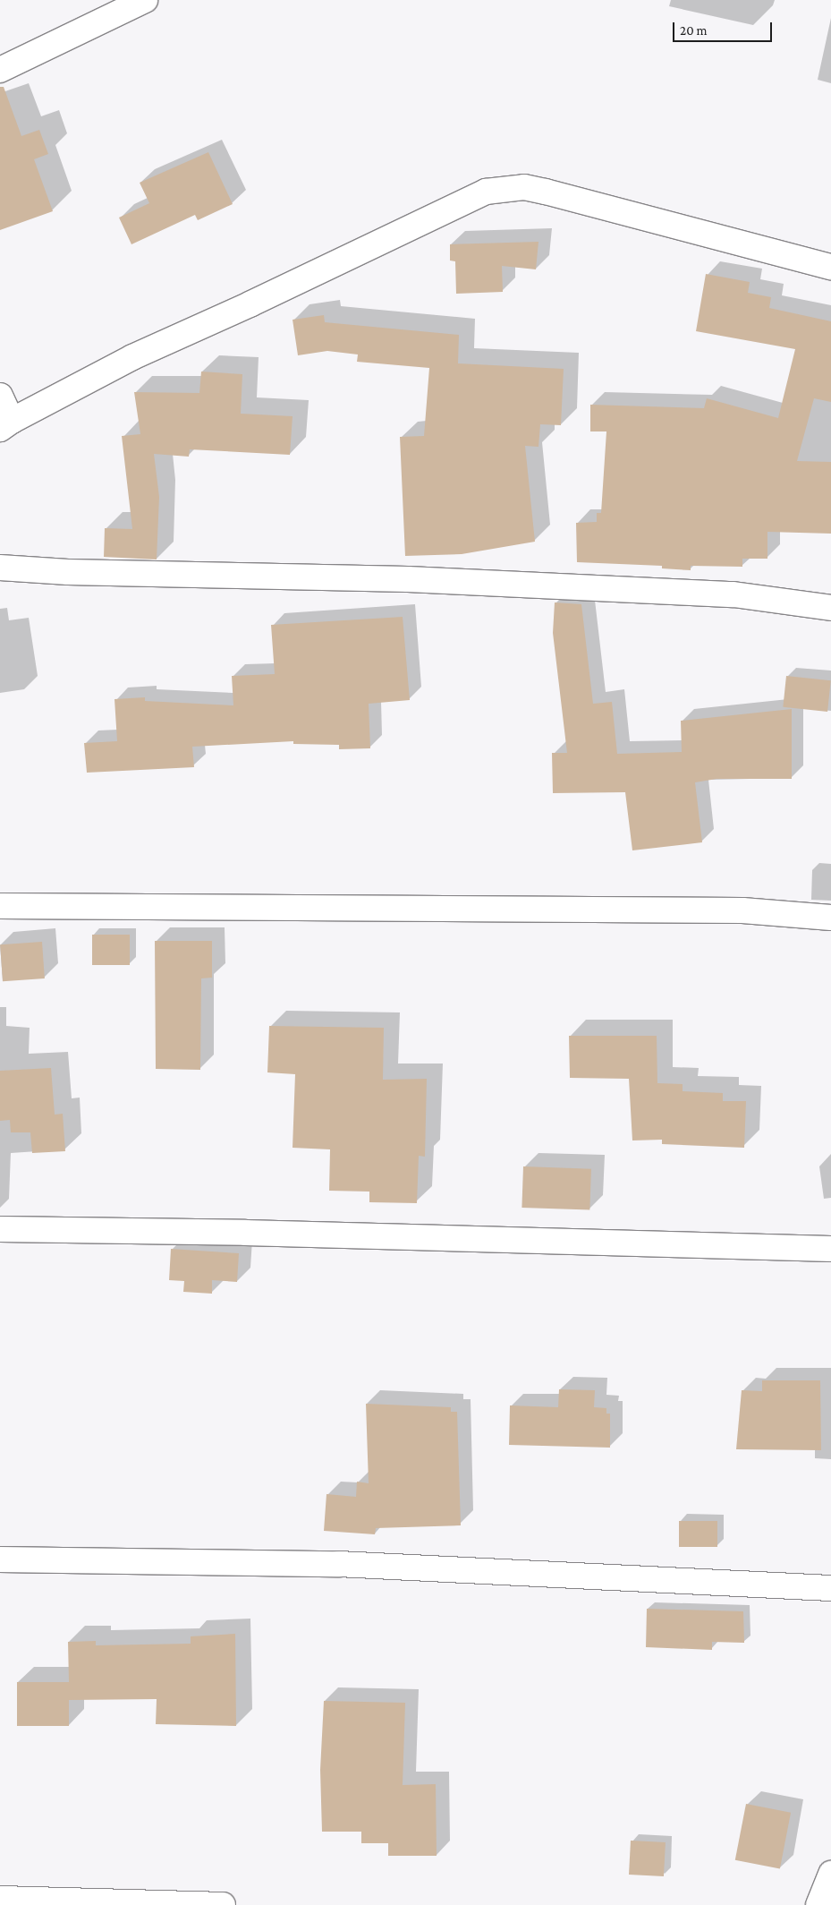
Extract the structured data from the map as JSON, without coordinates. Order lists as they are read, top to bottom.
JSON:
{
  "scale_bar": "20 m"
}
